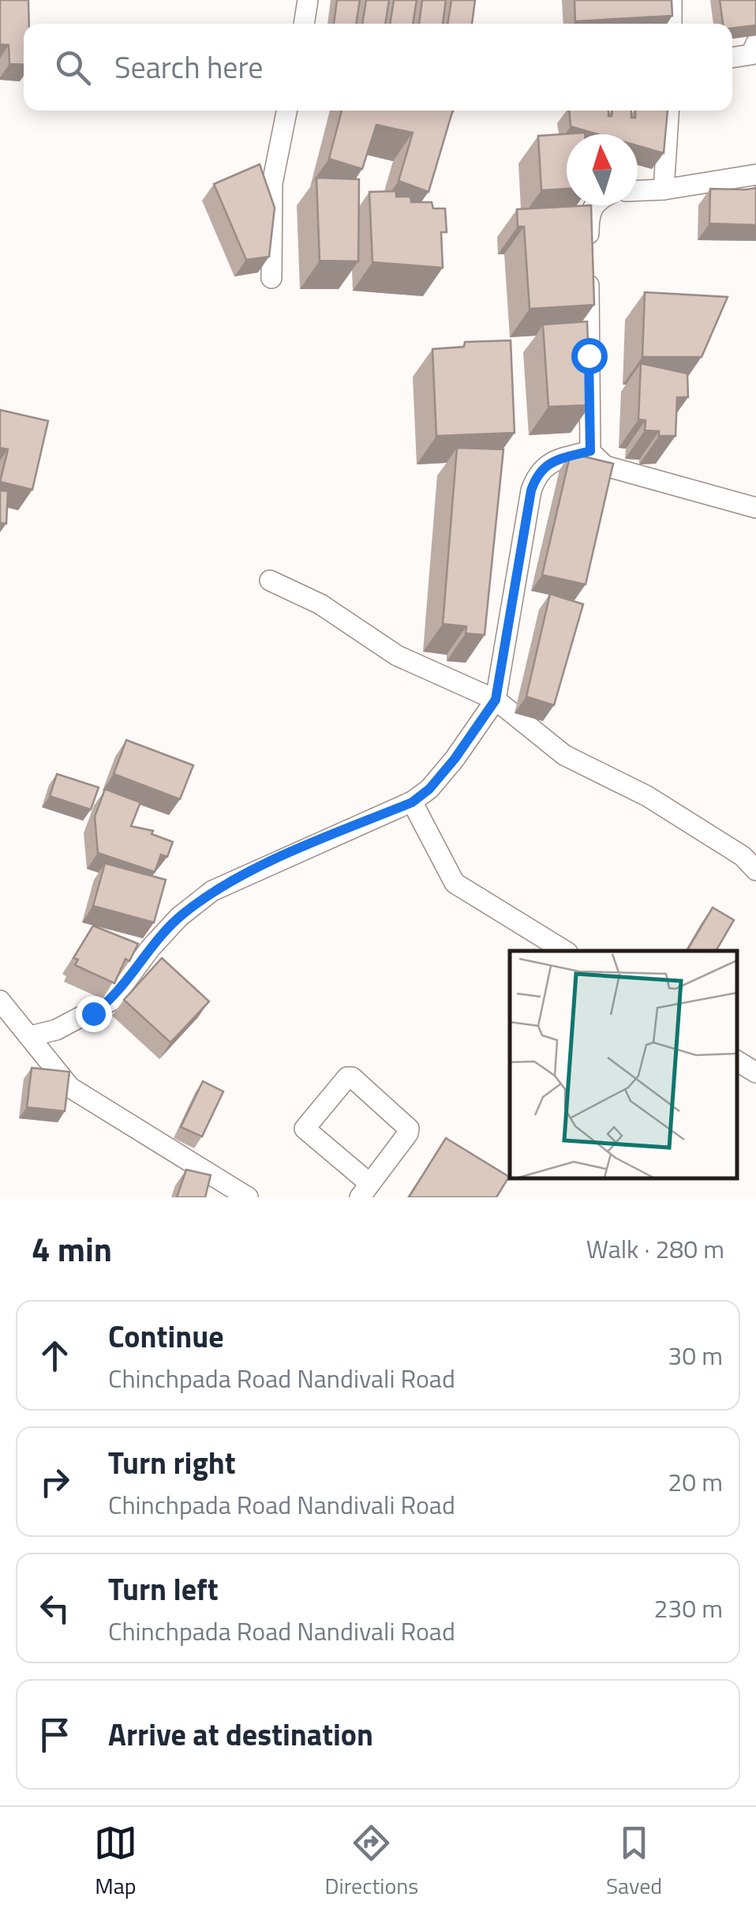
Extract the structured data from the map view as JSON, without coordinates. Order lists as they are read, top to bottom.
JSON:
{
  "north": "top",
  "page": {
    "search": "Search here",
    "heading": ["4 min", "Walk · 280 m"],
    "list": [
      ["Continue", "Chinchpada Road Nandivali Road", "30 m"],
      ["Turn right", "Chinchpada Road Nandivali Road", "20 m"],
      ["Turn left", "Chinchpada Road Nandivali Road", "230 m"],
      "Arrive at destination"
    ],
    "nav": ["Map", "Directions", "Saved"]
  }
}
